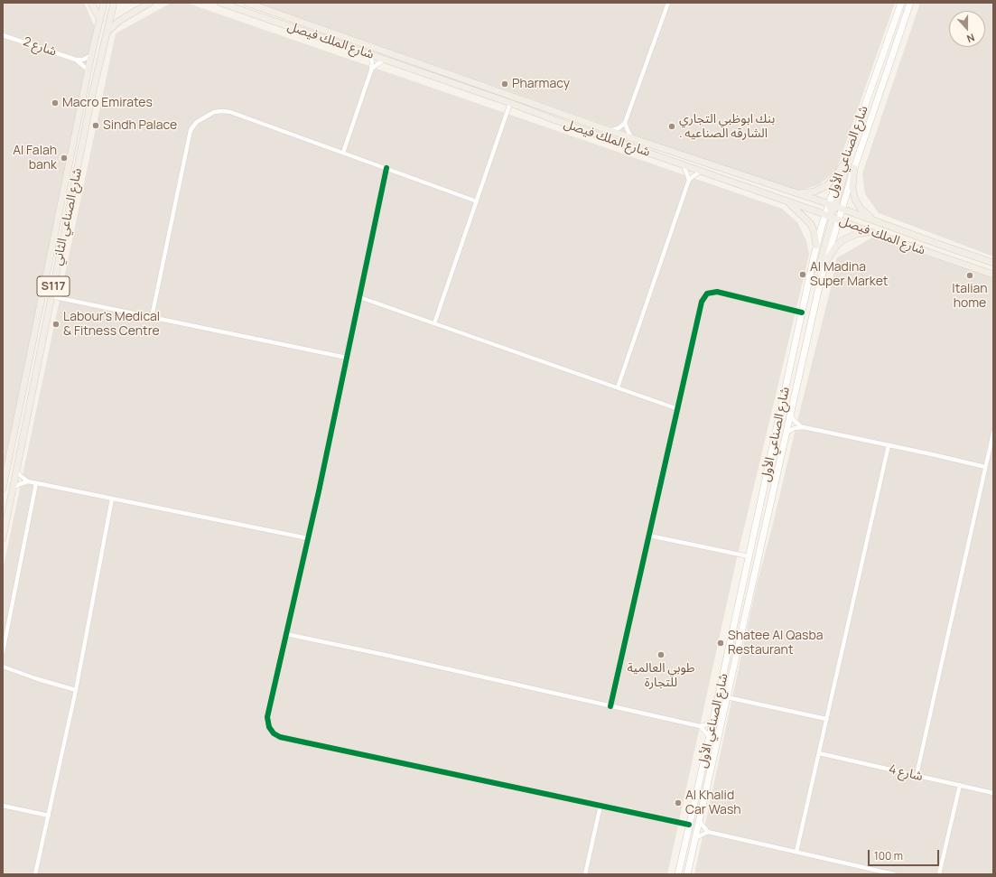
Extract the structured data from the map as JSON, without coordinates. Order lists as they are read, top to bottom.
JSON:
{
  "streets": {
    "main road": [
      "شارع الملك فيصل",
      "شارع الصناعي الأول",
      "شارع الصناعي الثاني",
      "S117"
    ],
    "street": ["شارع 2", "شارع 4"]
  },
  "crossings": [
    ["شارع الملك فيصل", "شارع الصناعي الأول"],
    ["شارع 2", "شارع الصناعي الثاني"]
  ],
  "places": [
    "Pharmacy",
    "Macro Emirates",
    "Sindh Palace",
    "بنك ابوظبي التجاري . الشارقه الصناعيه",
    "Al Falah bank",
    "Al Madina Super Market",
    "Italian home",
    "Labour's Medical & Fitness Centre",
    "Shatee Al Qasba Restaurant",
    "طوبي العالمية للتجارة",
    "Al Khalid Car Wash"
  ],
  "scale_bar": "100 m",
  "north": "bottom"
}
